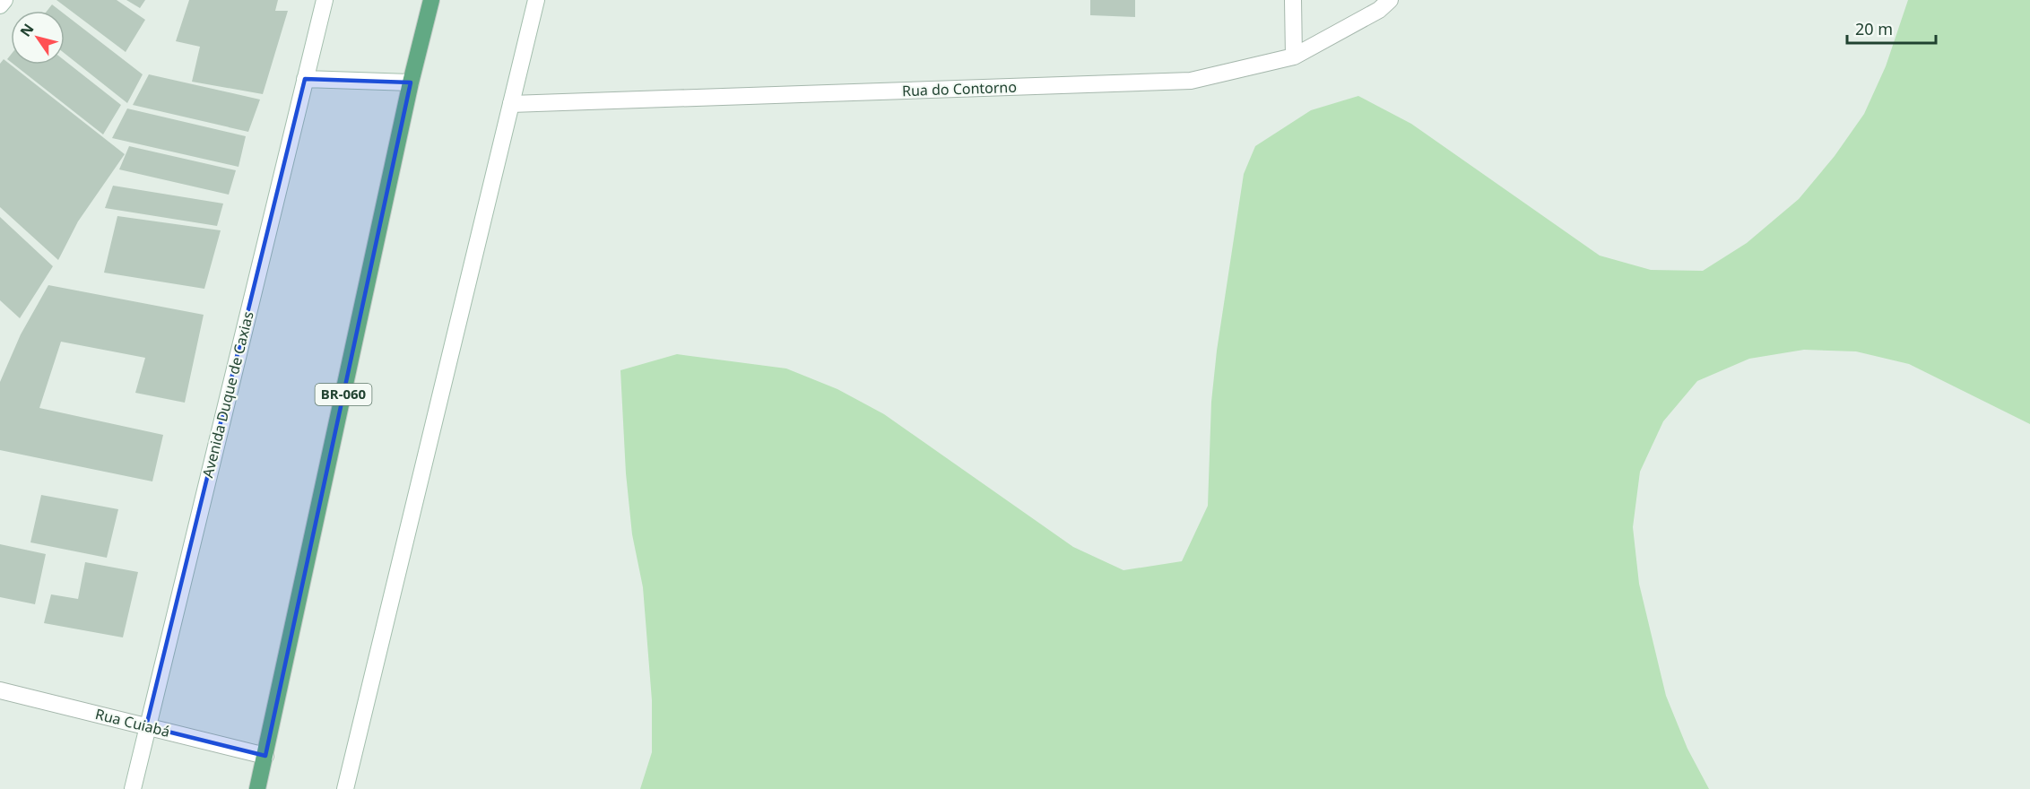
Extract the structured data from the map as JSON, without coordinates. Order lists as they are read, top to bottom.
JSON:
{
  "streets": {
    "main road": ["BR-060"],
    "street": ["Rua do Contorno", "Avenida Duque de Caxias", "Rua Cuiabá"]
  },
  "crossings": [
    ["Avenida Duque de Caxias", "Rua Cuiabá"],
    ["BR-060", "Rua Cuiabá"]
  ],
  "scale_bar": "20 m",
  "north": "top left"
}
